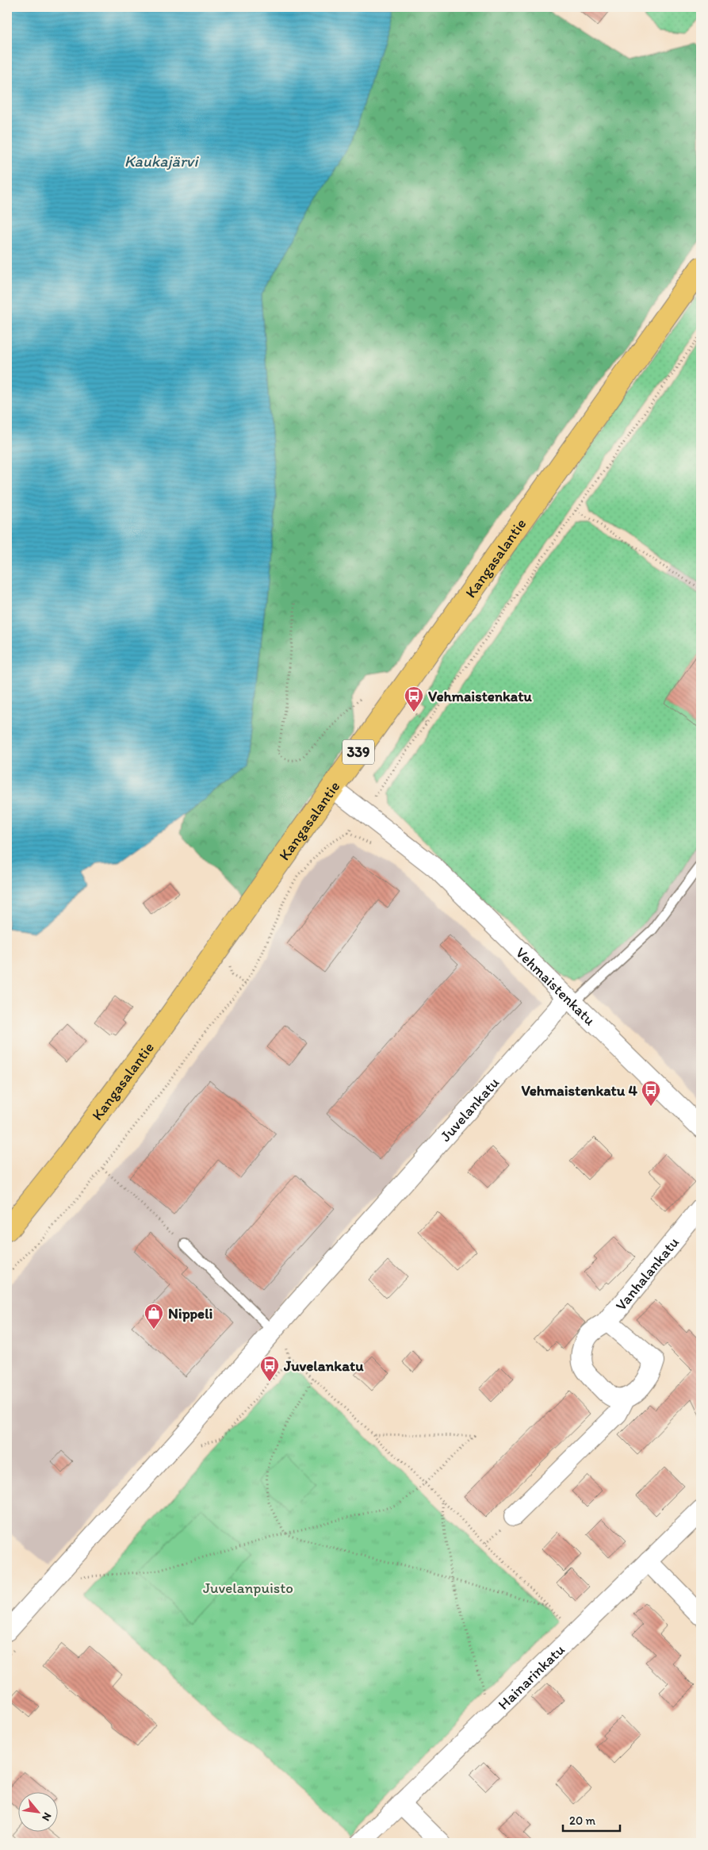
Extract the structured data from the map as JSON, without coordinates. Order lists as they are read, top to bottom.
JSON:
{
  "streets": {
    "main road": ["Kangasalantie", "339"],
    "street": [
      "Vehmaistenkatu",
      "Juvelankatu",
      "Vanhalankatu",
      "Hainarinkatu"
    ]
  },
  "crossings": [
    ["Kangasalantie", "Vehmaistenkatu"],
    ["Vehmaistenkatu", "Juvelankatu"]
  ],
  "water": ["Kaukajärvi"],
  "parks": ["Juvelanpuisto"],
  "places": {
    "bus stop": ["Vehmaistenkatu", "Vehmaistenkatu 4", "Juvelankatu"],
    "shop": ["Nippeli"]
  },
  "scale_bar": "20 m",
  "north": "bottom right"
}
